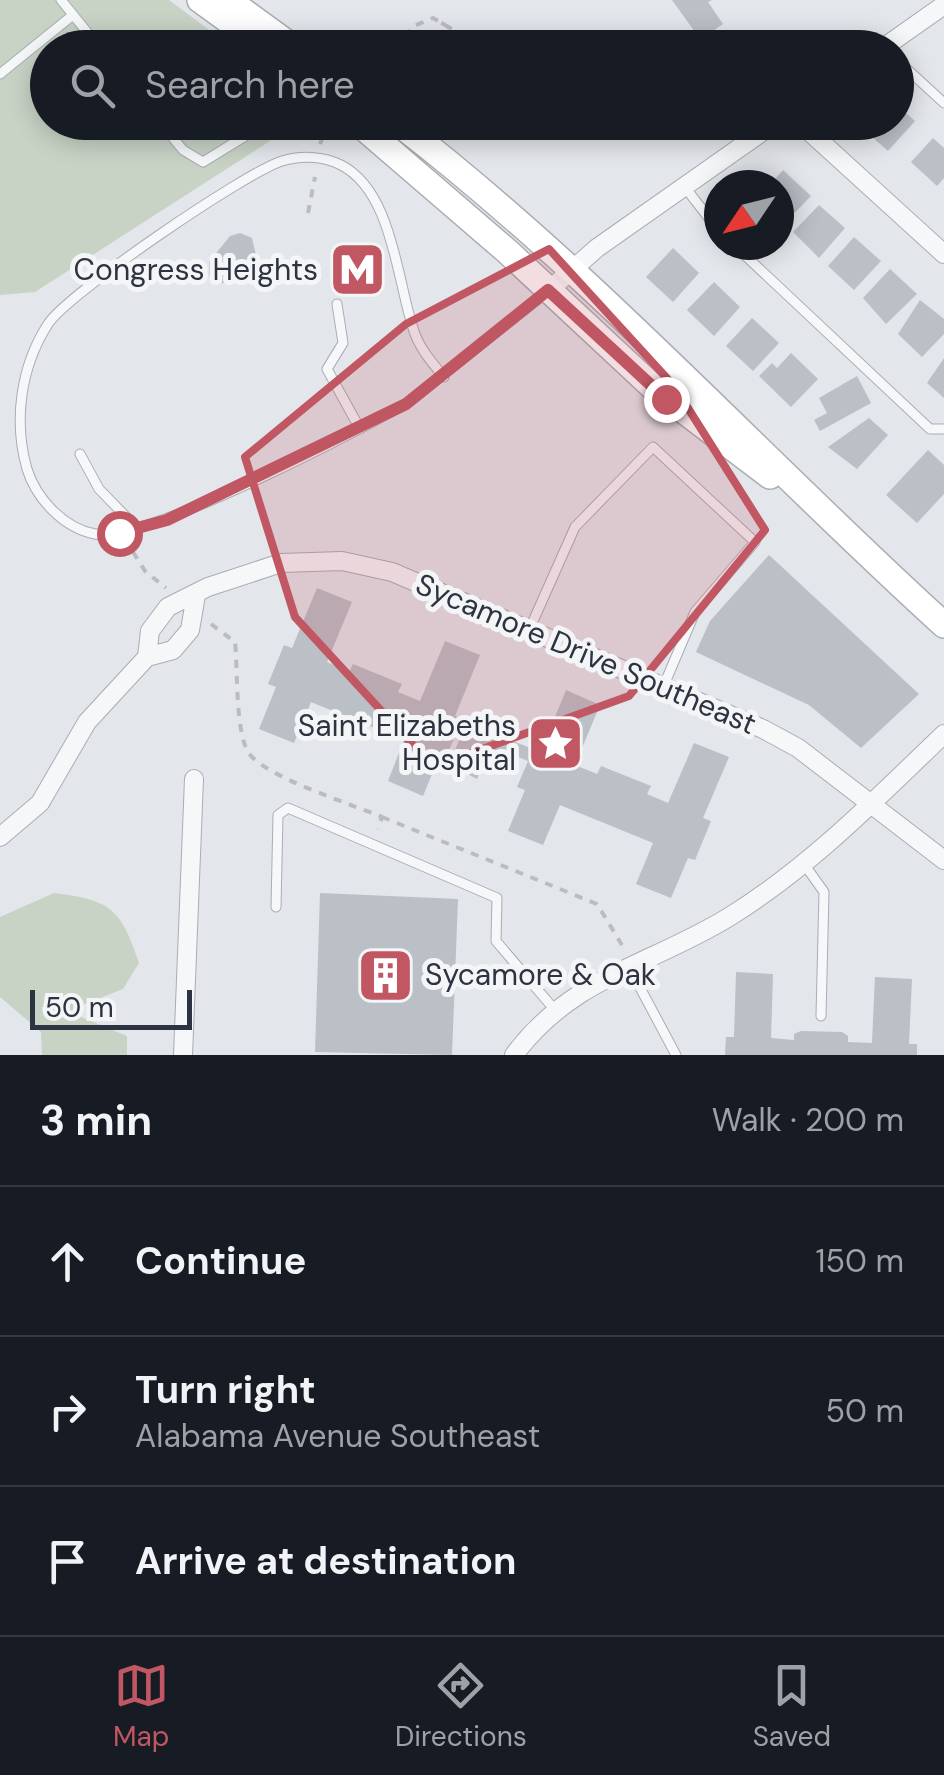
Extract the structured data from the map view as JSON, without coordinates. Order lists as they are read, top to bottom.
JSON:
{
  "streets": {
    "street": ["Sycamore Drive Southeast"]
  },
  "places": {
    "metro station": ["Congress Heights"],
    "place": ["Saint Elizabeths Hospital"],
    "building": ["Sycamore & Oak"]
  },
  "scale_bar": "50 m",
  "north": "bottom left",
  "page": {
    "search": "Search here",
    "scale": "50 m",
    "heading": ["3 min", "Walk · 200 m"],
    "list": [
      ["Continue", "150 m"],
      ["Turn right", "Alabama Avenue Southeast", "50 m"],
      "Arrive at destination"
    ],
    "nav": ["Map", "Directions", "Saved"]
  }
}
